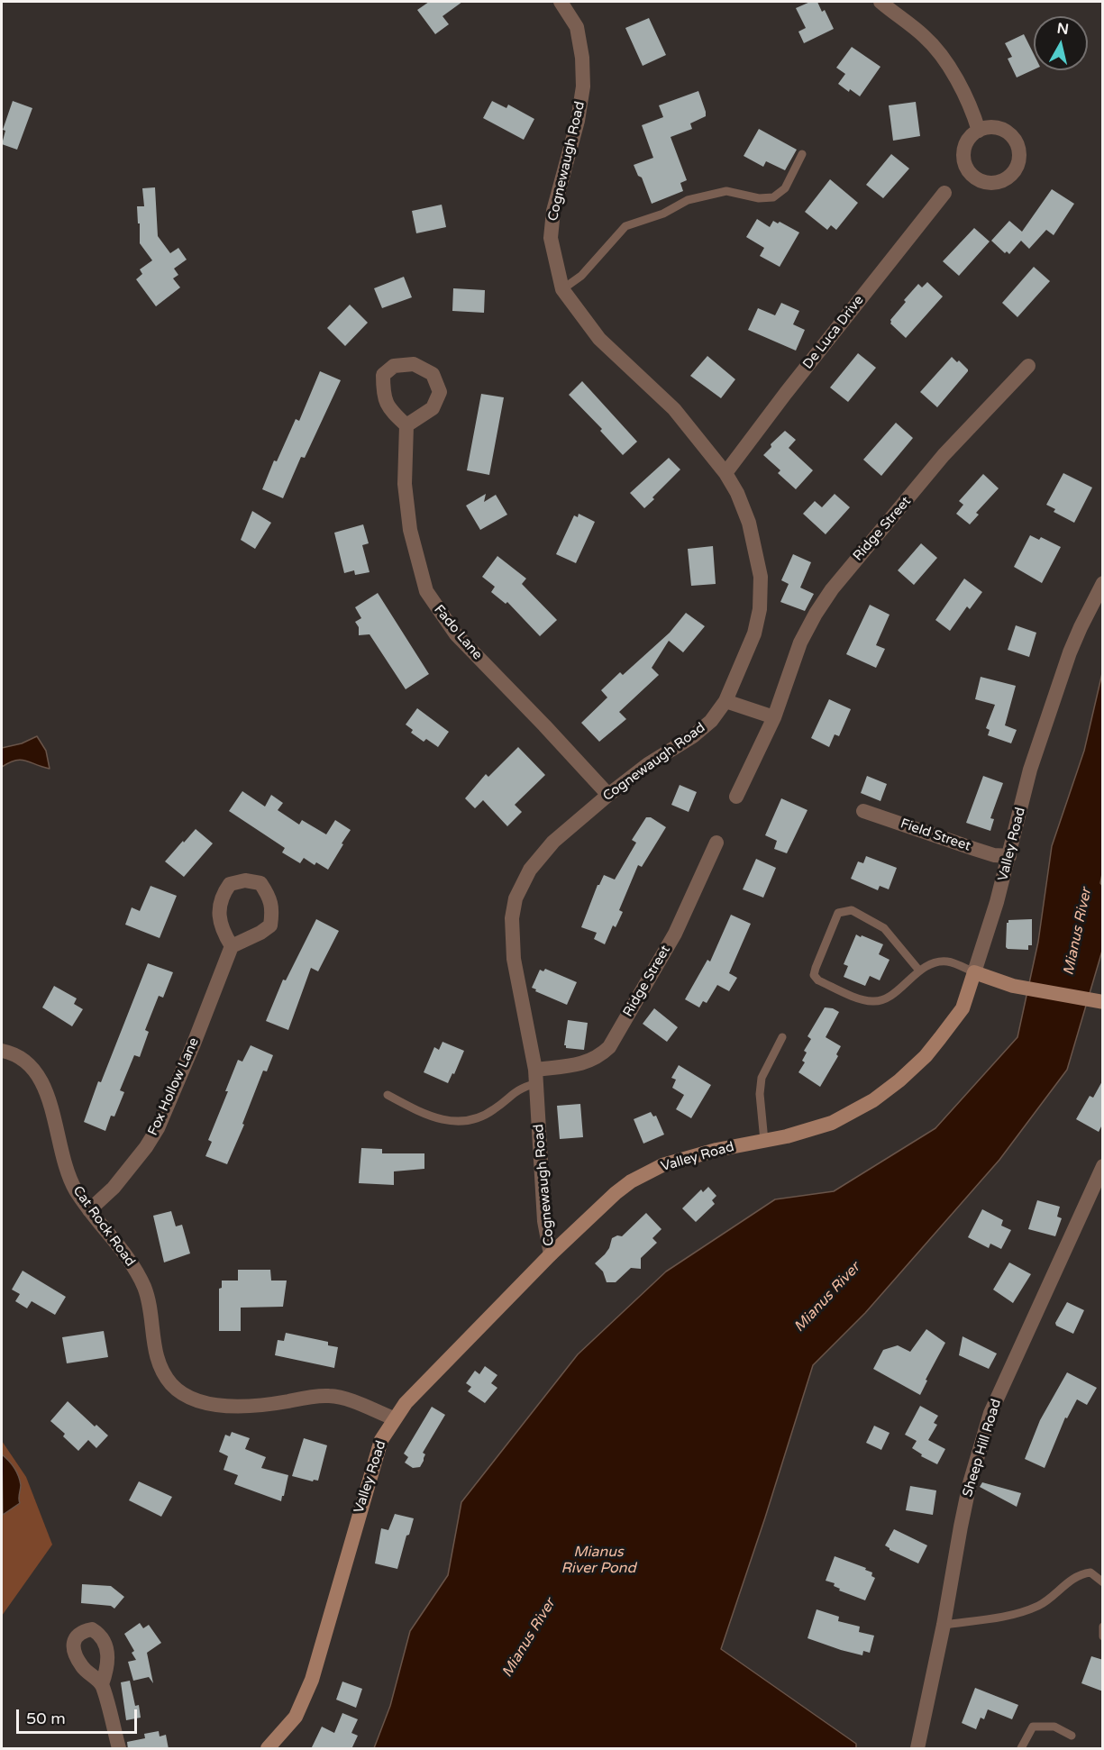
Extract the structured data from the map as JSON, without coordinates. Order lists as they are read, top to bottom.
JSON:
{
  "streets": {
    "main road": ["Valley Road"],
    "street": [
      "Cognewaugh Road",
      "De Luca Drive",
      "Ridge Street",
      "Fado Lane",
      "Field Street",
      "Fox Hollow Lane",
      "Cat Rock Road",
      "Sheep Hill Road"
    ]
  },
  "crossings": [
    ["Cognewaugh Road", "De Luca Drive"],
    ["Cognewaugh Road", "Ridge Street"],
    ["Cognewaugh Road", "Fado Lane"],
    ["Cognewaugh Road", "Valley Road"],
    ["Field Street", "Valley Road"],
    ["Valley Road", "Cat Rock Road"],
    ["Fox Hollow Lane", "Cat Rock Road"]
  ],
  "water": ["Mianus River", "Mianus River Pond"],
  "scale_bar": "50 m",
  "north": "top"
}
